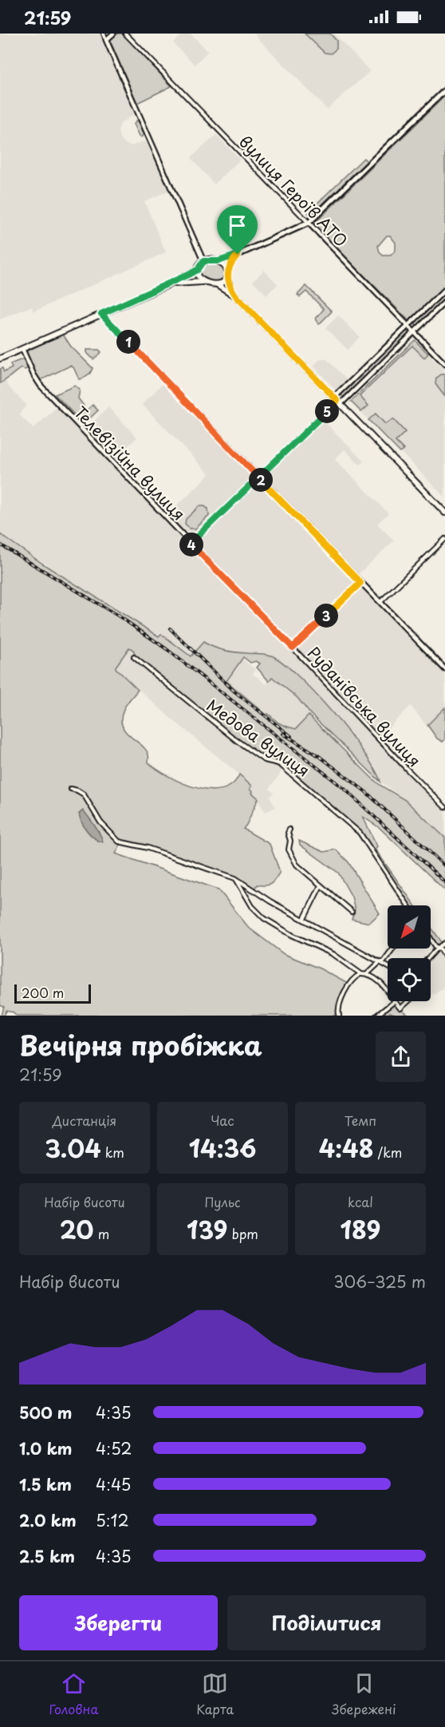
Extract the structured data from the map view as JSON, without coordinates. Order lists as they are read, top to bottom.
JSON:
{
  "streets": {
    "street": [
      "вулиця Героїв АТО",
      "Телевізійна вулиця",
      "Руданівська вулиця",
      "Медова вулиця"
    ]
  },
  "crossings": [
    ["Телевізійна вулиця", "Руданівська вулиця"]
  ],
  "scale_bar": "200 m",
  "north": "bottom left",
  "page": {
    "status": "21:59",
    "pins": [
      "1",
      "5",
      "2",
      "4",
      "3"
    ],
    "scale": "200 m",
    "heading": ["Вечірня пробіжка", "21:59"],
    "stats": [
      ["Дистанція", "3.04 km"],
      ["Час", "14:36"],
      ["Темп", "4:48 /km"],
      ["Набір висоти", "20 m"],
      ["Пульс", "139 bpm"],
      ["kcal", "189"]
    ],
    "chart": ["Набір висоти", "306–325 m"],
    "list": [
      {
        "name": "500 m",
        "note": "4:35"
      },
      {
        "name": "1.0 km",
        "note": "4:52"
      },
      {
        "name": "1.5 km",
        "note": "4:45"
      },
      {
        "name": "2.0 km",
        "note": "5:12"
      },
      {
        "name": "2.5 km",
        "note": "4:35"
      }
    ],
    "buttons": ["Зберегти", "Поділитися"],
    "tabs": ["Головна", "Карта", "Збережені"]
  }
}
